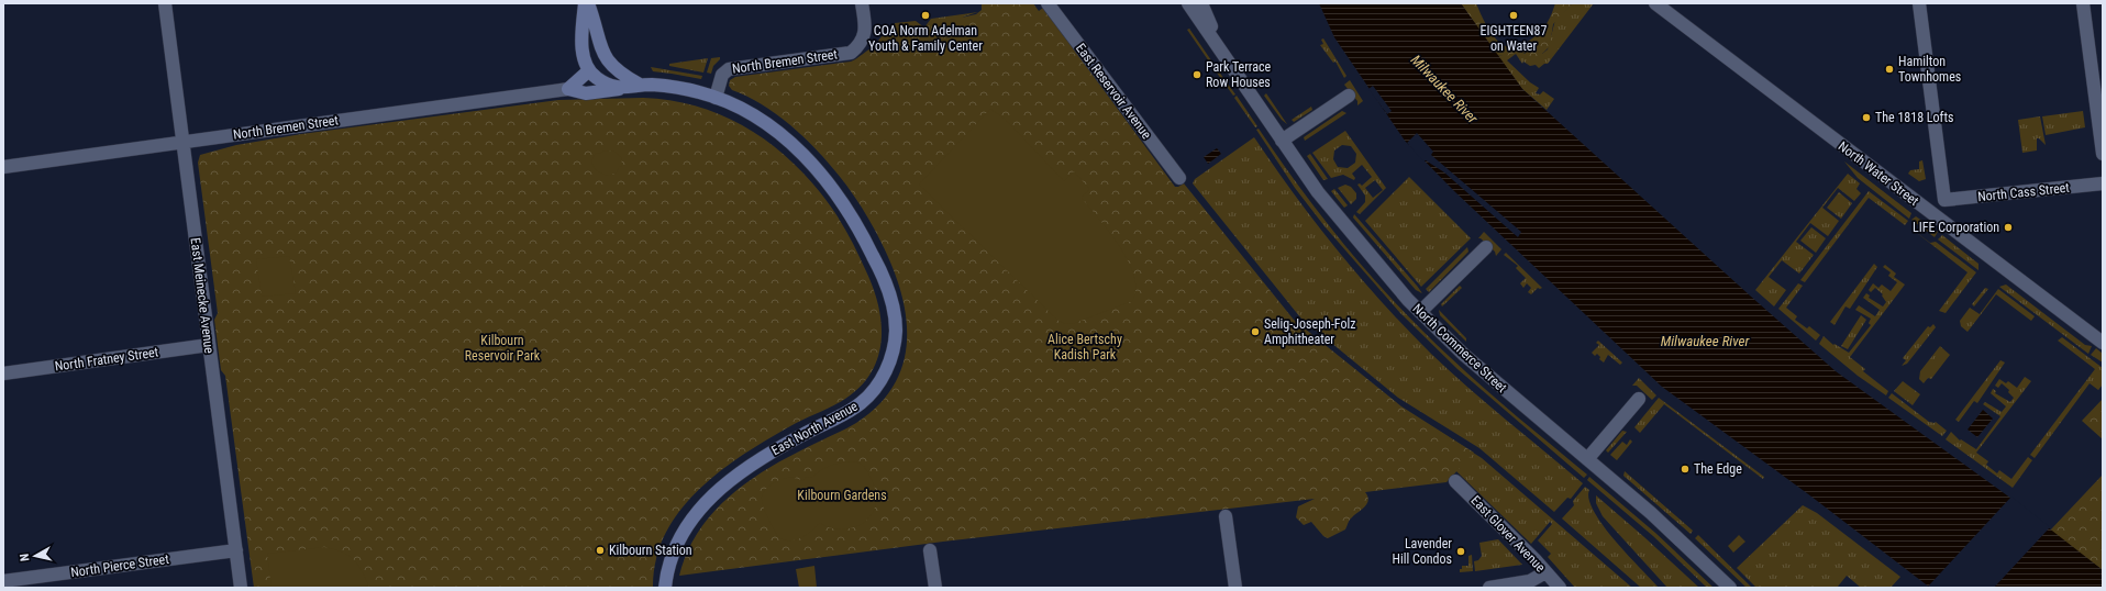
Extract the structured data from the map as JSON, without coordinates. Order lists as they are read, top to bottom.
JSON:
{
  "streets": {
    "main road": ["East North Avenue"],
    "street": [
      "North Bremen Street",
      "East Reservoir Avenue",
      "North Water Street",
      "North Cass Street",
      "East Meinecke Avenue",
      "North Commerce Street",
      "North Fratney Street",
      "East Glover Avenue",
      "North Pierce Street"
    ]
  },
  "crossings": [
    ["North Bremen Street", "East Meinecke Avenue"],
    ["North Bremen Street", "East North Avenue"],
    ["East Meinecke Avenue", "North Fratney Street"],
    ["East Meinecke Avenue", "North Pierce Street"]
  ],
  "water": ["Milwaukee River"],
  "parks": ["Alice Bertschy Kadish Park", "Kilbourn Reservoir Park", "Kilbourn Gardens"],
  "places": [
    "COA Norm Adelman Youth & Family Center",
    "EIGHTEEN87 on Water",
    "Hamilton Townhomes",
    "Park Terrace Row Houses",
    "The 1818 Lofts",
    "LIFE Corporation",
    "Selig-Joseph-Folz Amphitheater",
    "The Edge",
    "Kilbourn Station",
    "Lavender Hill Condos"
  ],
  "north": "left"
}
